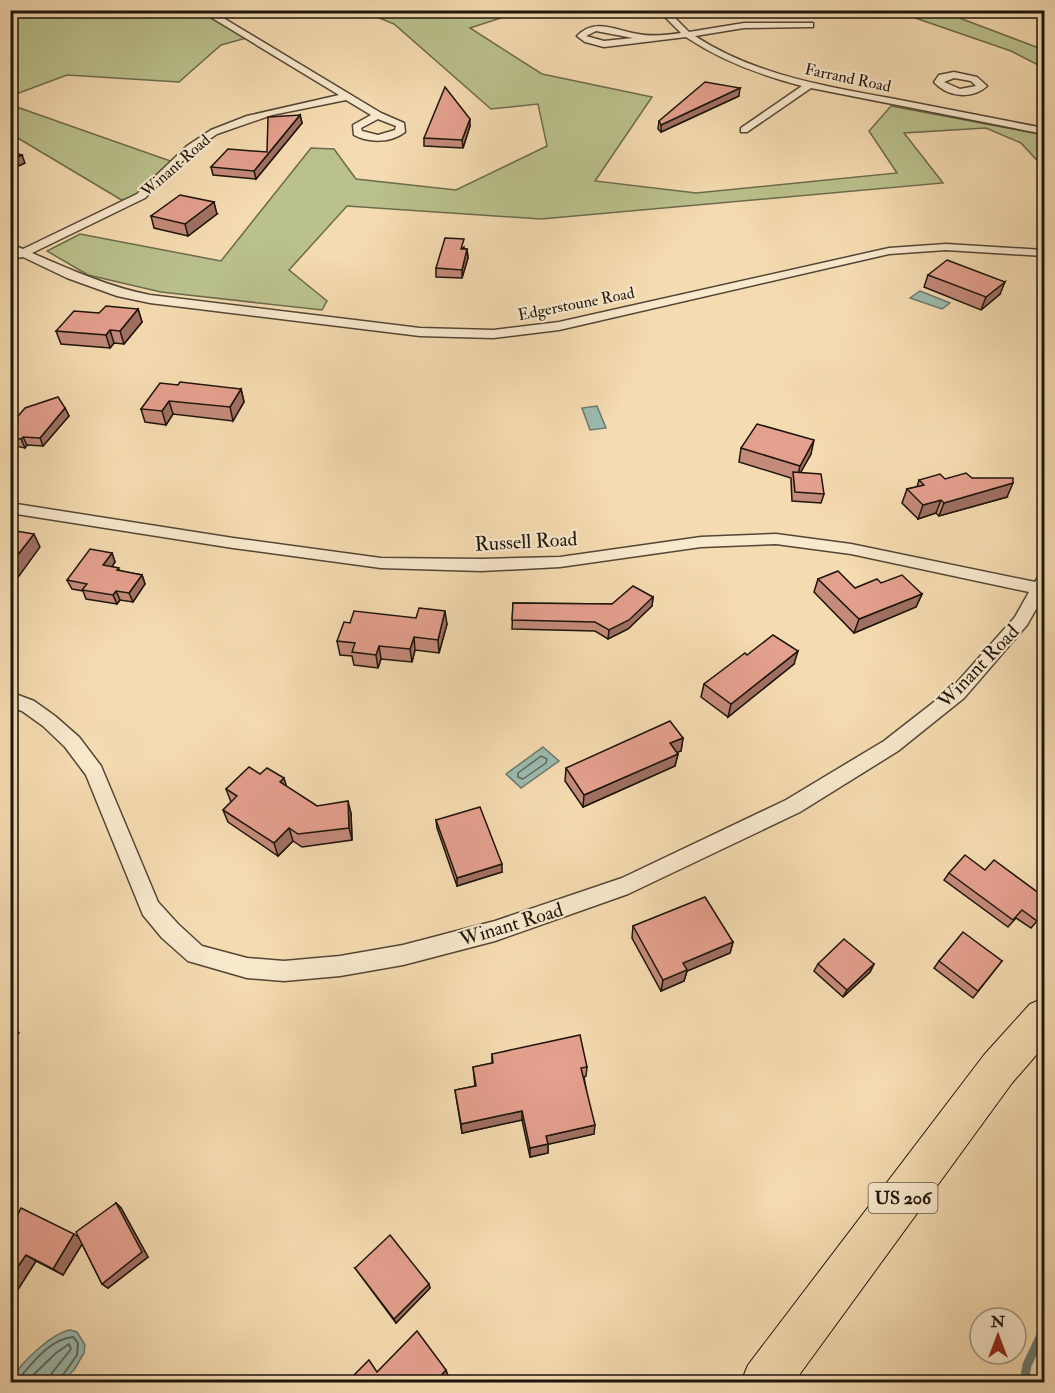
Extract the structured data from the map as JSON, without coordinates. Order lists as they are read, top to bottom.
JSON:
{
  "streets": {
    "highway": ["US 206"],
    "street": [
      "Farrand Road",
      "Winant Road",
      "Edgerstoune Road",
      "Russell Road"
    ]
  },
  "crossings": [
    ["Winant Road", "Edgerstoune Road"],
    ["Winant Road", "Russell Road"]
  ],
  "north": "top"
}
